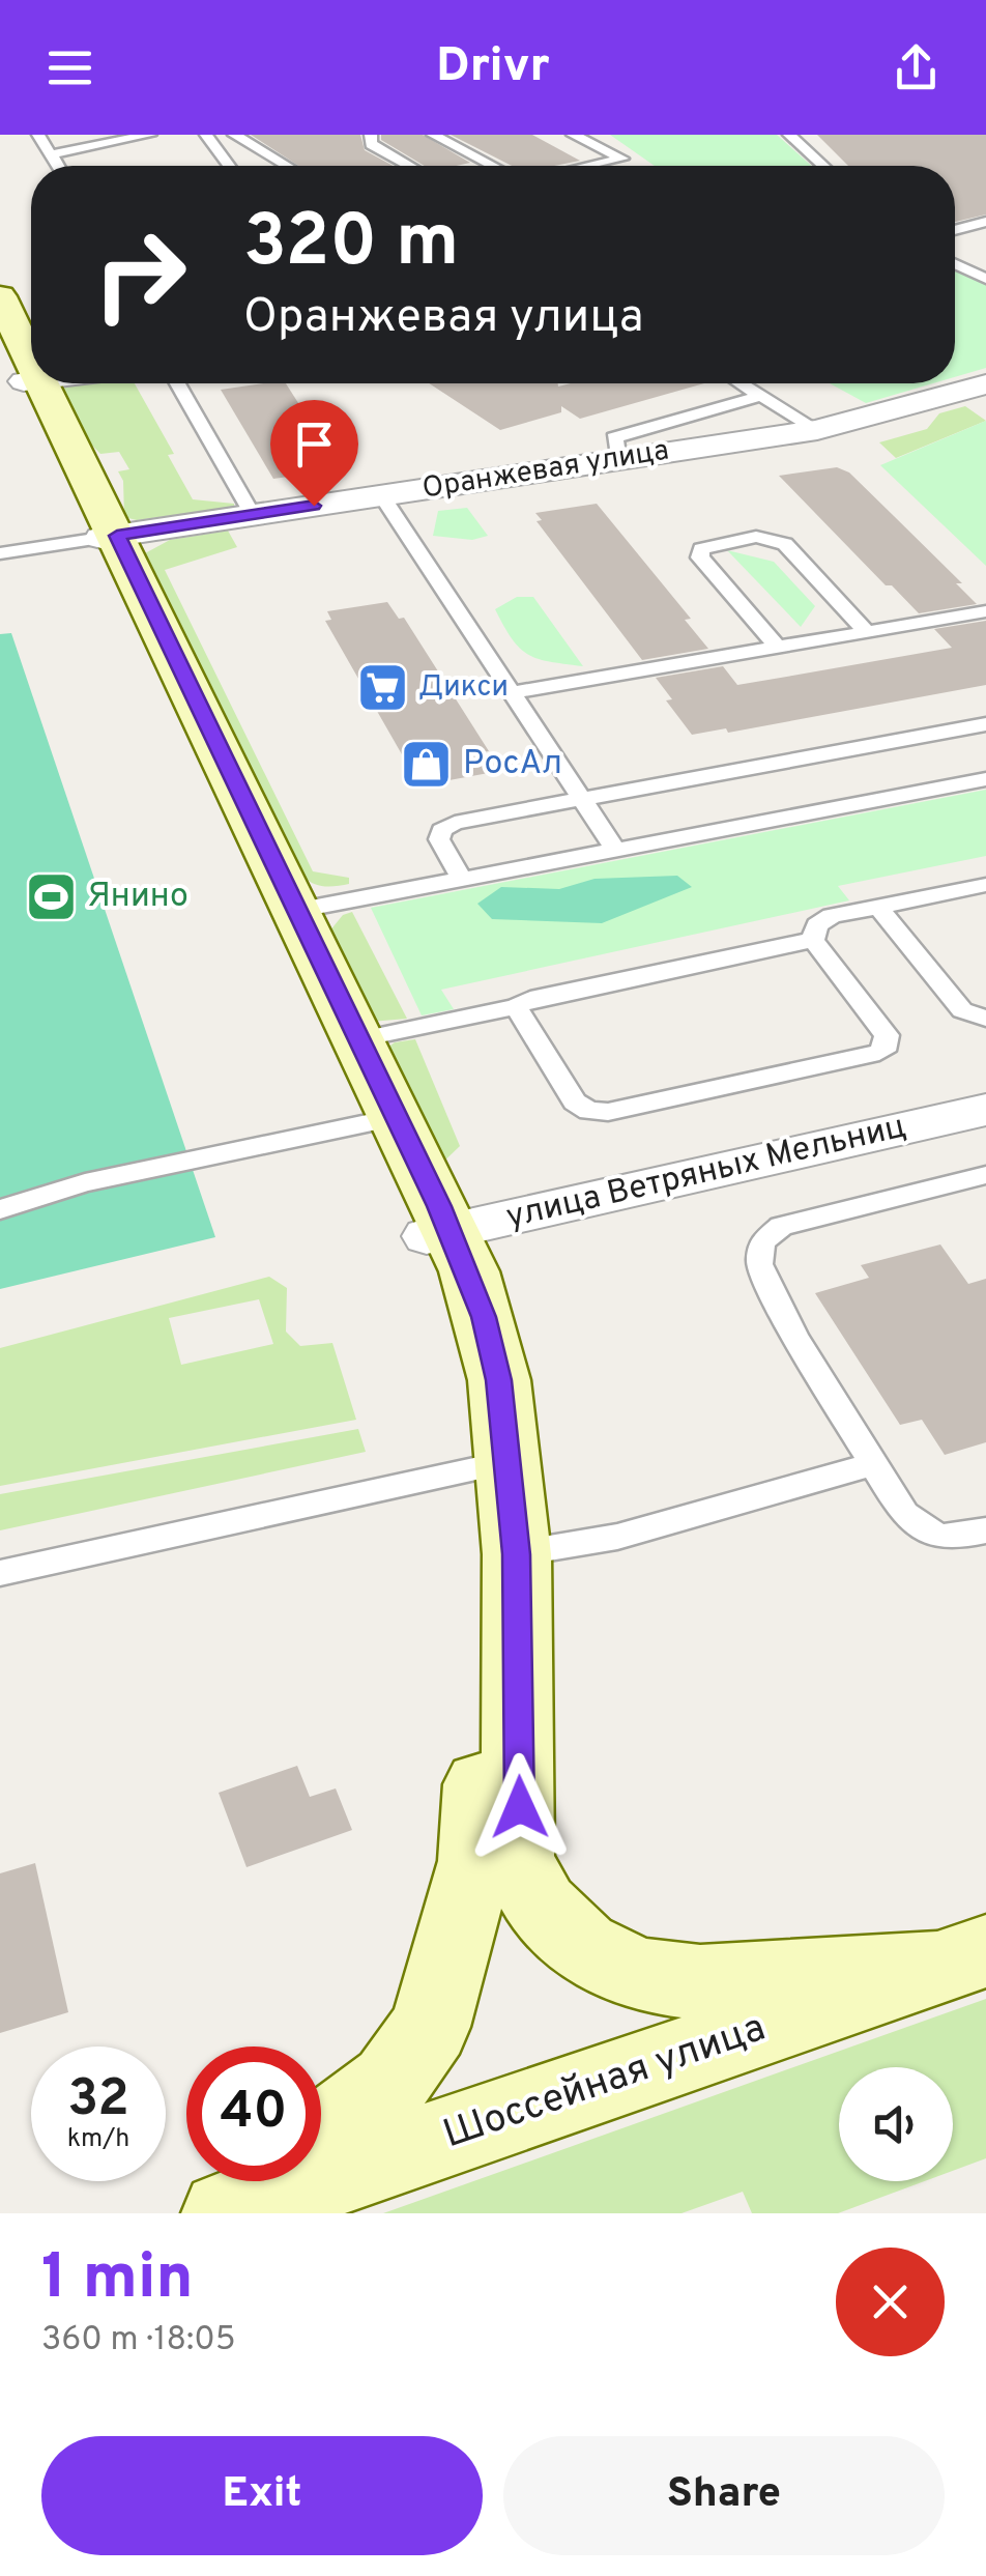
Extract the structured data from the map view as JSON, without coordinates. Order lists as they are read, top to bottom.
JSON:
{
  "streets": {
    "street": ["Оранжевая улица", "улица Ветряных Мельниц", "Шоссейная улица"]
  },
  "places": {
    "supermarket": ["Дикси"],
    "shop": ["РосАл"],
    "sports": ["Янино"]
  },
  "page": {
    "header": "Drivr",
    "turn": ["320 m", "Оранжевая улица"],
    "speed": "32 km/h",
    "limit": "40",
    "heading": ["1 min", "360 m · 18:05"],
    "buttons": ["Exit", "Share"]
  }
}
